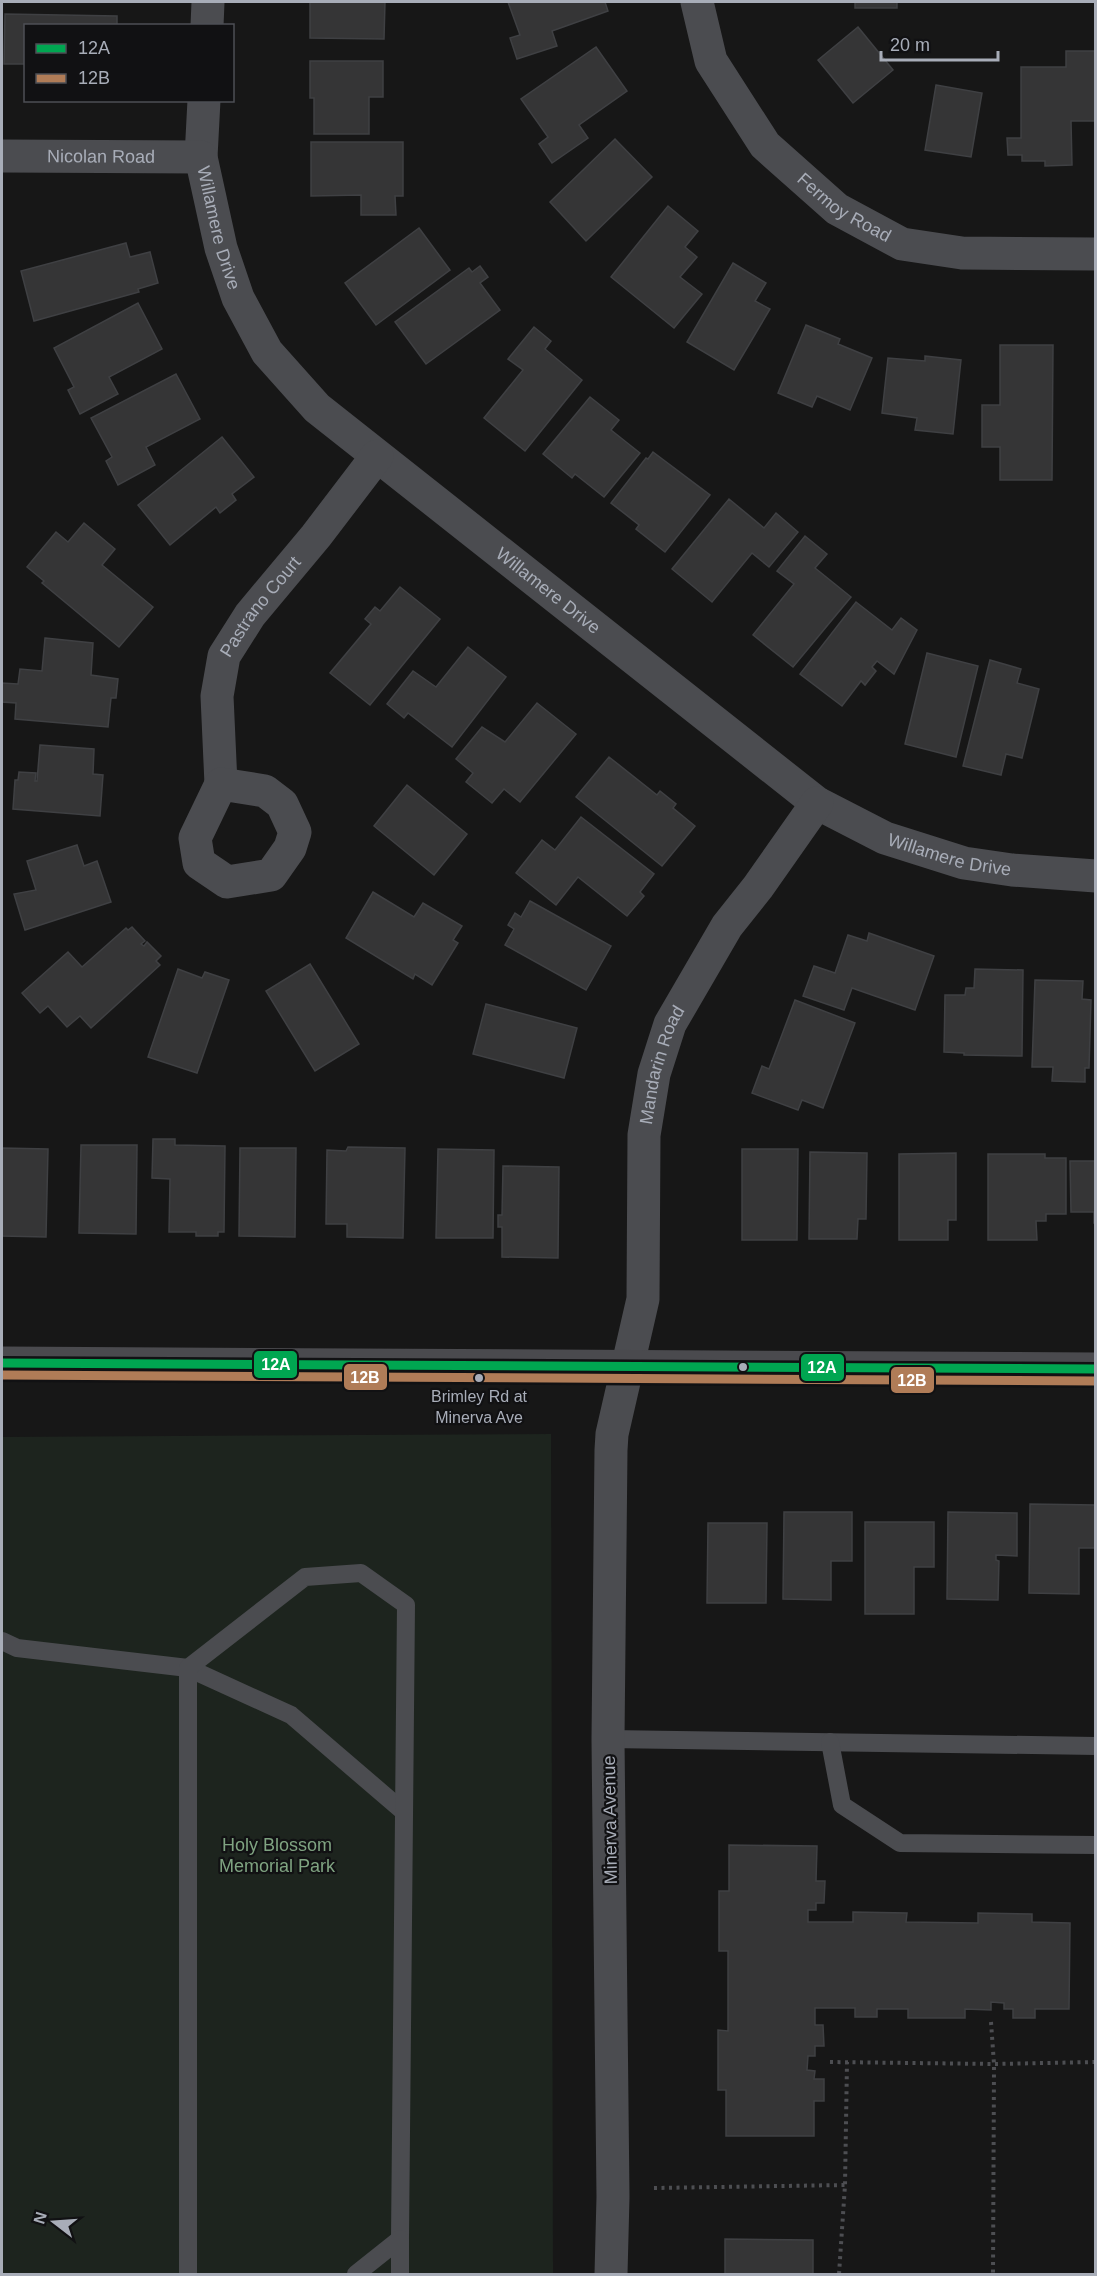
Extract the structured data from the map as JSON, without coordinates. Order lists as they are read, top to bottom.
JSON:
{
  "streets": {
    "street": [
      "Nicolan Road",
      "Fermoy Road",
      "Willamere Drive",
      "Pastrano Court",
      "Mandarin Road",
      "Minerva Avenue"
    ]
  },
  "crossings": [
    ["Nicolan Road", "Willamere Drive"],
    ["Willamere Drive", "Pastrano Court"],
    ["Willamere Drive", "Mandarin Road"],
    ["Mandarin Road", "Minerva Avenue"]
  ],
  "parks": ["Holy Blossom Memorial Park"],
  "places": ["Brimley Rd at Minerva Ave"],
  "lines": ["transit line 12A", "transit line 12B"],
  "legend": ["12A", "12B"],
  "scale_bar": "20 m",
  "north": "left"
}
